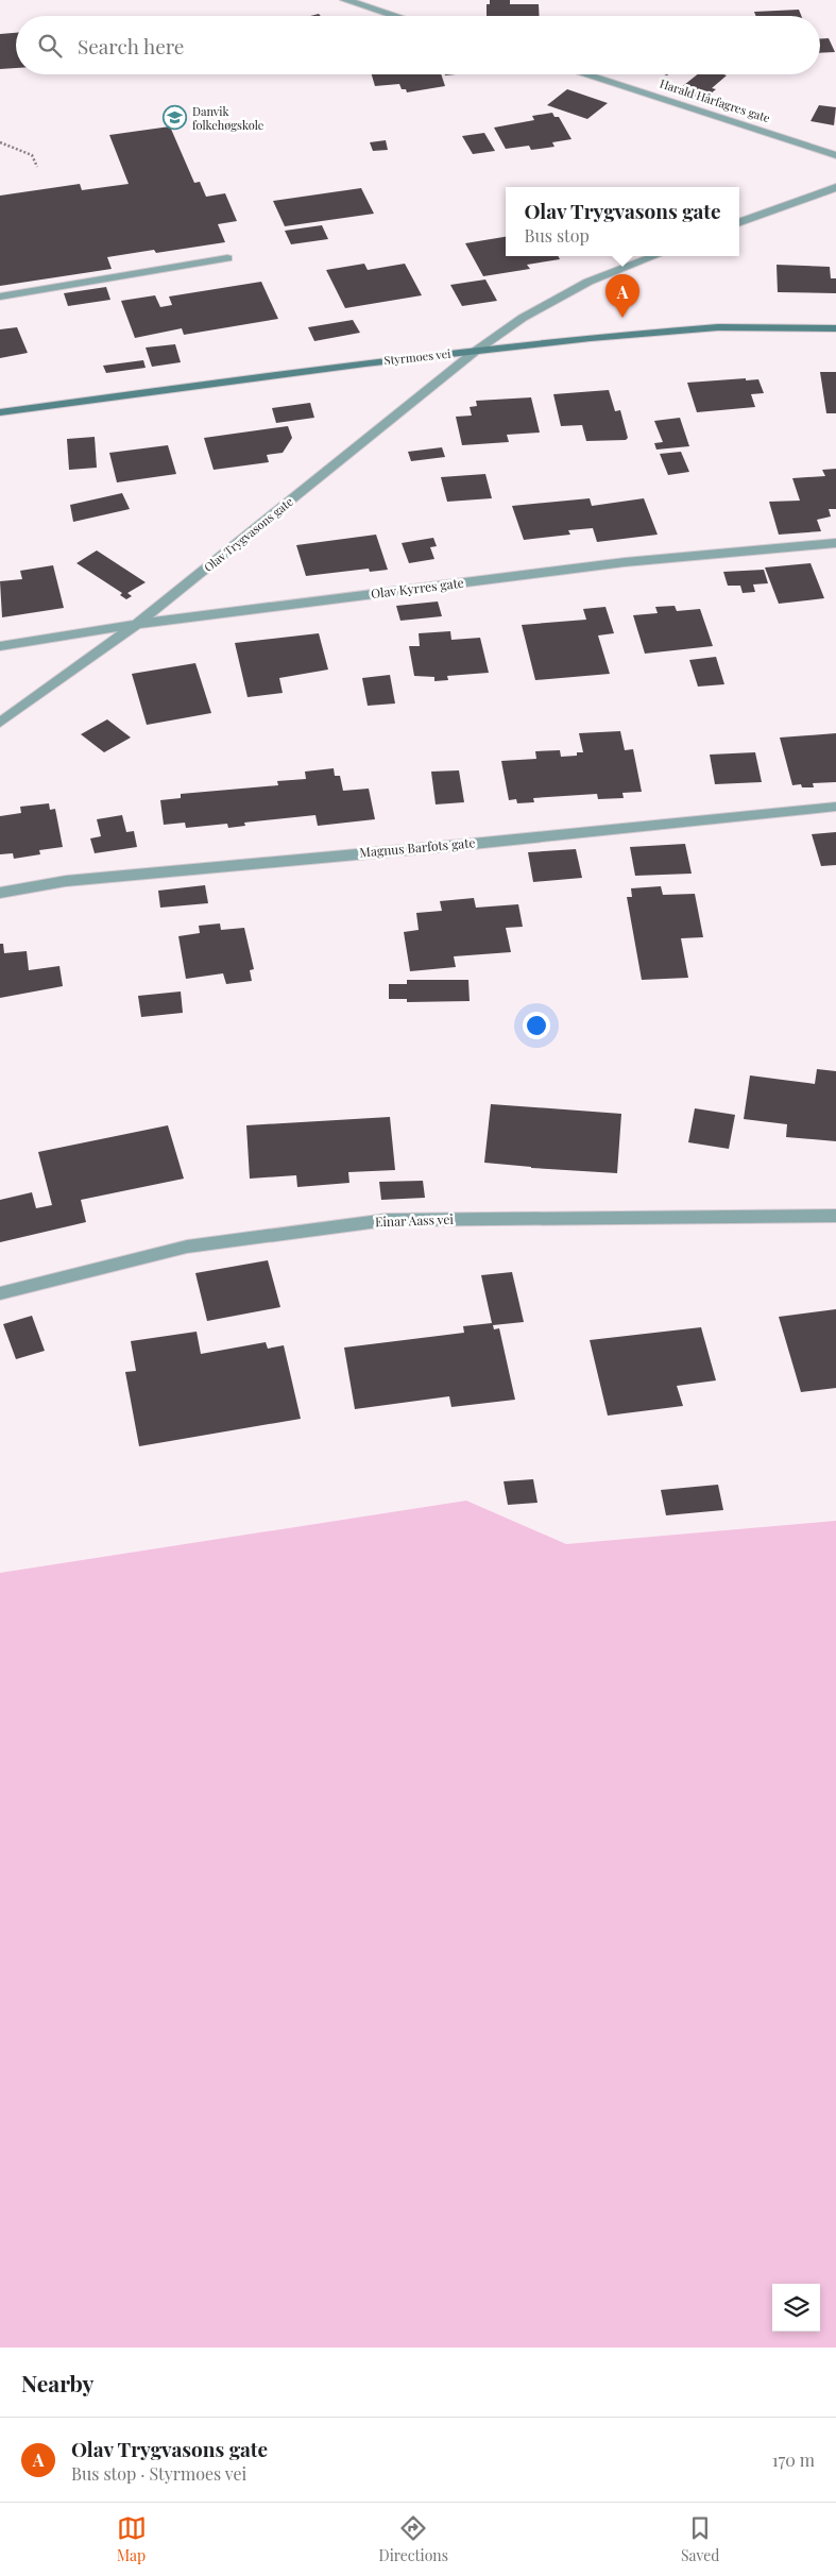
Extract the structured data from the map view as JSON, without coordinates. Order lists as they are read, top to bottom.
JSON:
{
  "streets": {
    "main road": ["Styrmoes vei"],
    "street": [
      "Harald Hårfagres gate",
      "Olav Trygvasons gate",
      "Olav Kyrres gate",
      "Magnus Barfots gate",
      "Einar Aass vei"
    ]
  },
  "crossings": [
    ["Styrmoes vei", "Olav Trygvasons gate"],
    ["Olav Trygvasons gate", "Olav Kyrres gate"]
  ],
  "places": {
    "school or university": ["Danvik folkehøgskole"]
  },
  "page": {
    "search": "Search here",
    "popup": ["Olav Trygvasons gate", "Bus stop"],
    "pins": "A",
    "heading": "Nearby",
    "list": [
      {
        "mark": "A",
        "name": "Olav Trygvasons gate",
        "note": "Bus stop · Styrmoes vei",
        "value": "170 m"
      }
    ],
    "nav": ["Map", "Directions", "Saved"]
  }
}
